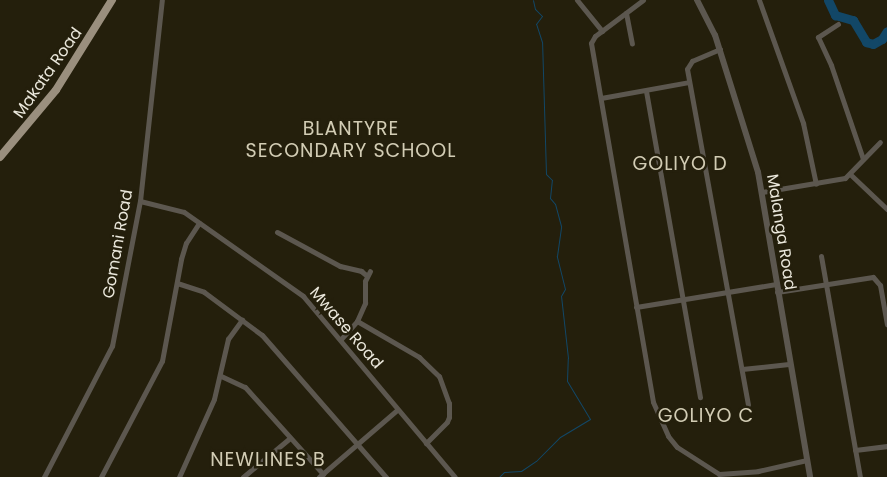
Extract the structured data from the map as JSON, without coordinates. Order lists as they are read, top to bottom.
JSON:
{
  "streets": {
    "main road": ["Makata Road"],
    "street": ["Malanga Road", "Gomani Road", "Mwase Road"]
  },
  "crossings": [
    ["Gomani Road", "Mwase Road"]
  ],
  "districts": [
    "BLANTYRE SECONDARY SCHOOL",
    "GOLIYO D",
    "GOLIYO C",
    "NEWLINES B"
  ]
}
